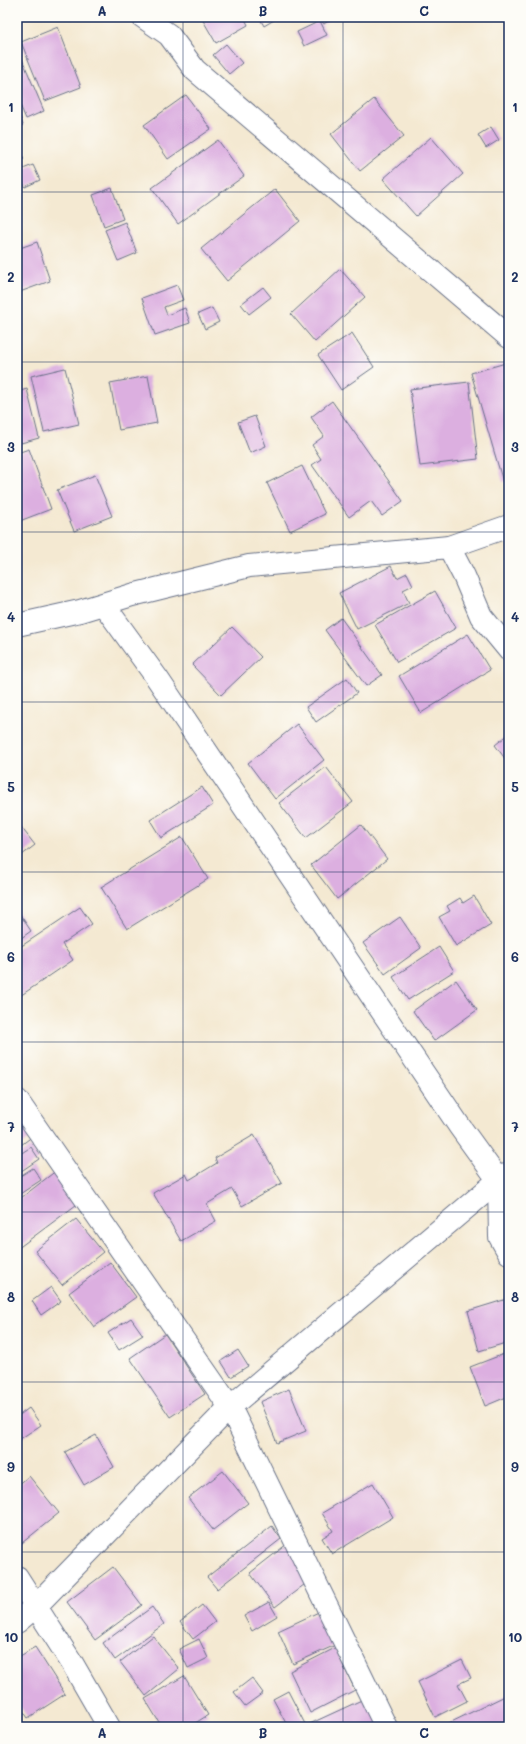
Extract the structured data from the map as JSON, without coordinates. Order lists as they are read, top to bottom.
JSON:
{
  "grid": {
    "columns": ["A", "B", "C"],
    "rows": [
      "1",
      "2",
      "3",
      "4",
      "5",
      "6",
      "7",
      "8",
      "9",
      "10"
    ]
  }
}
